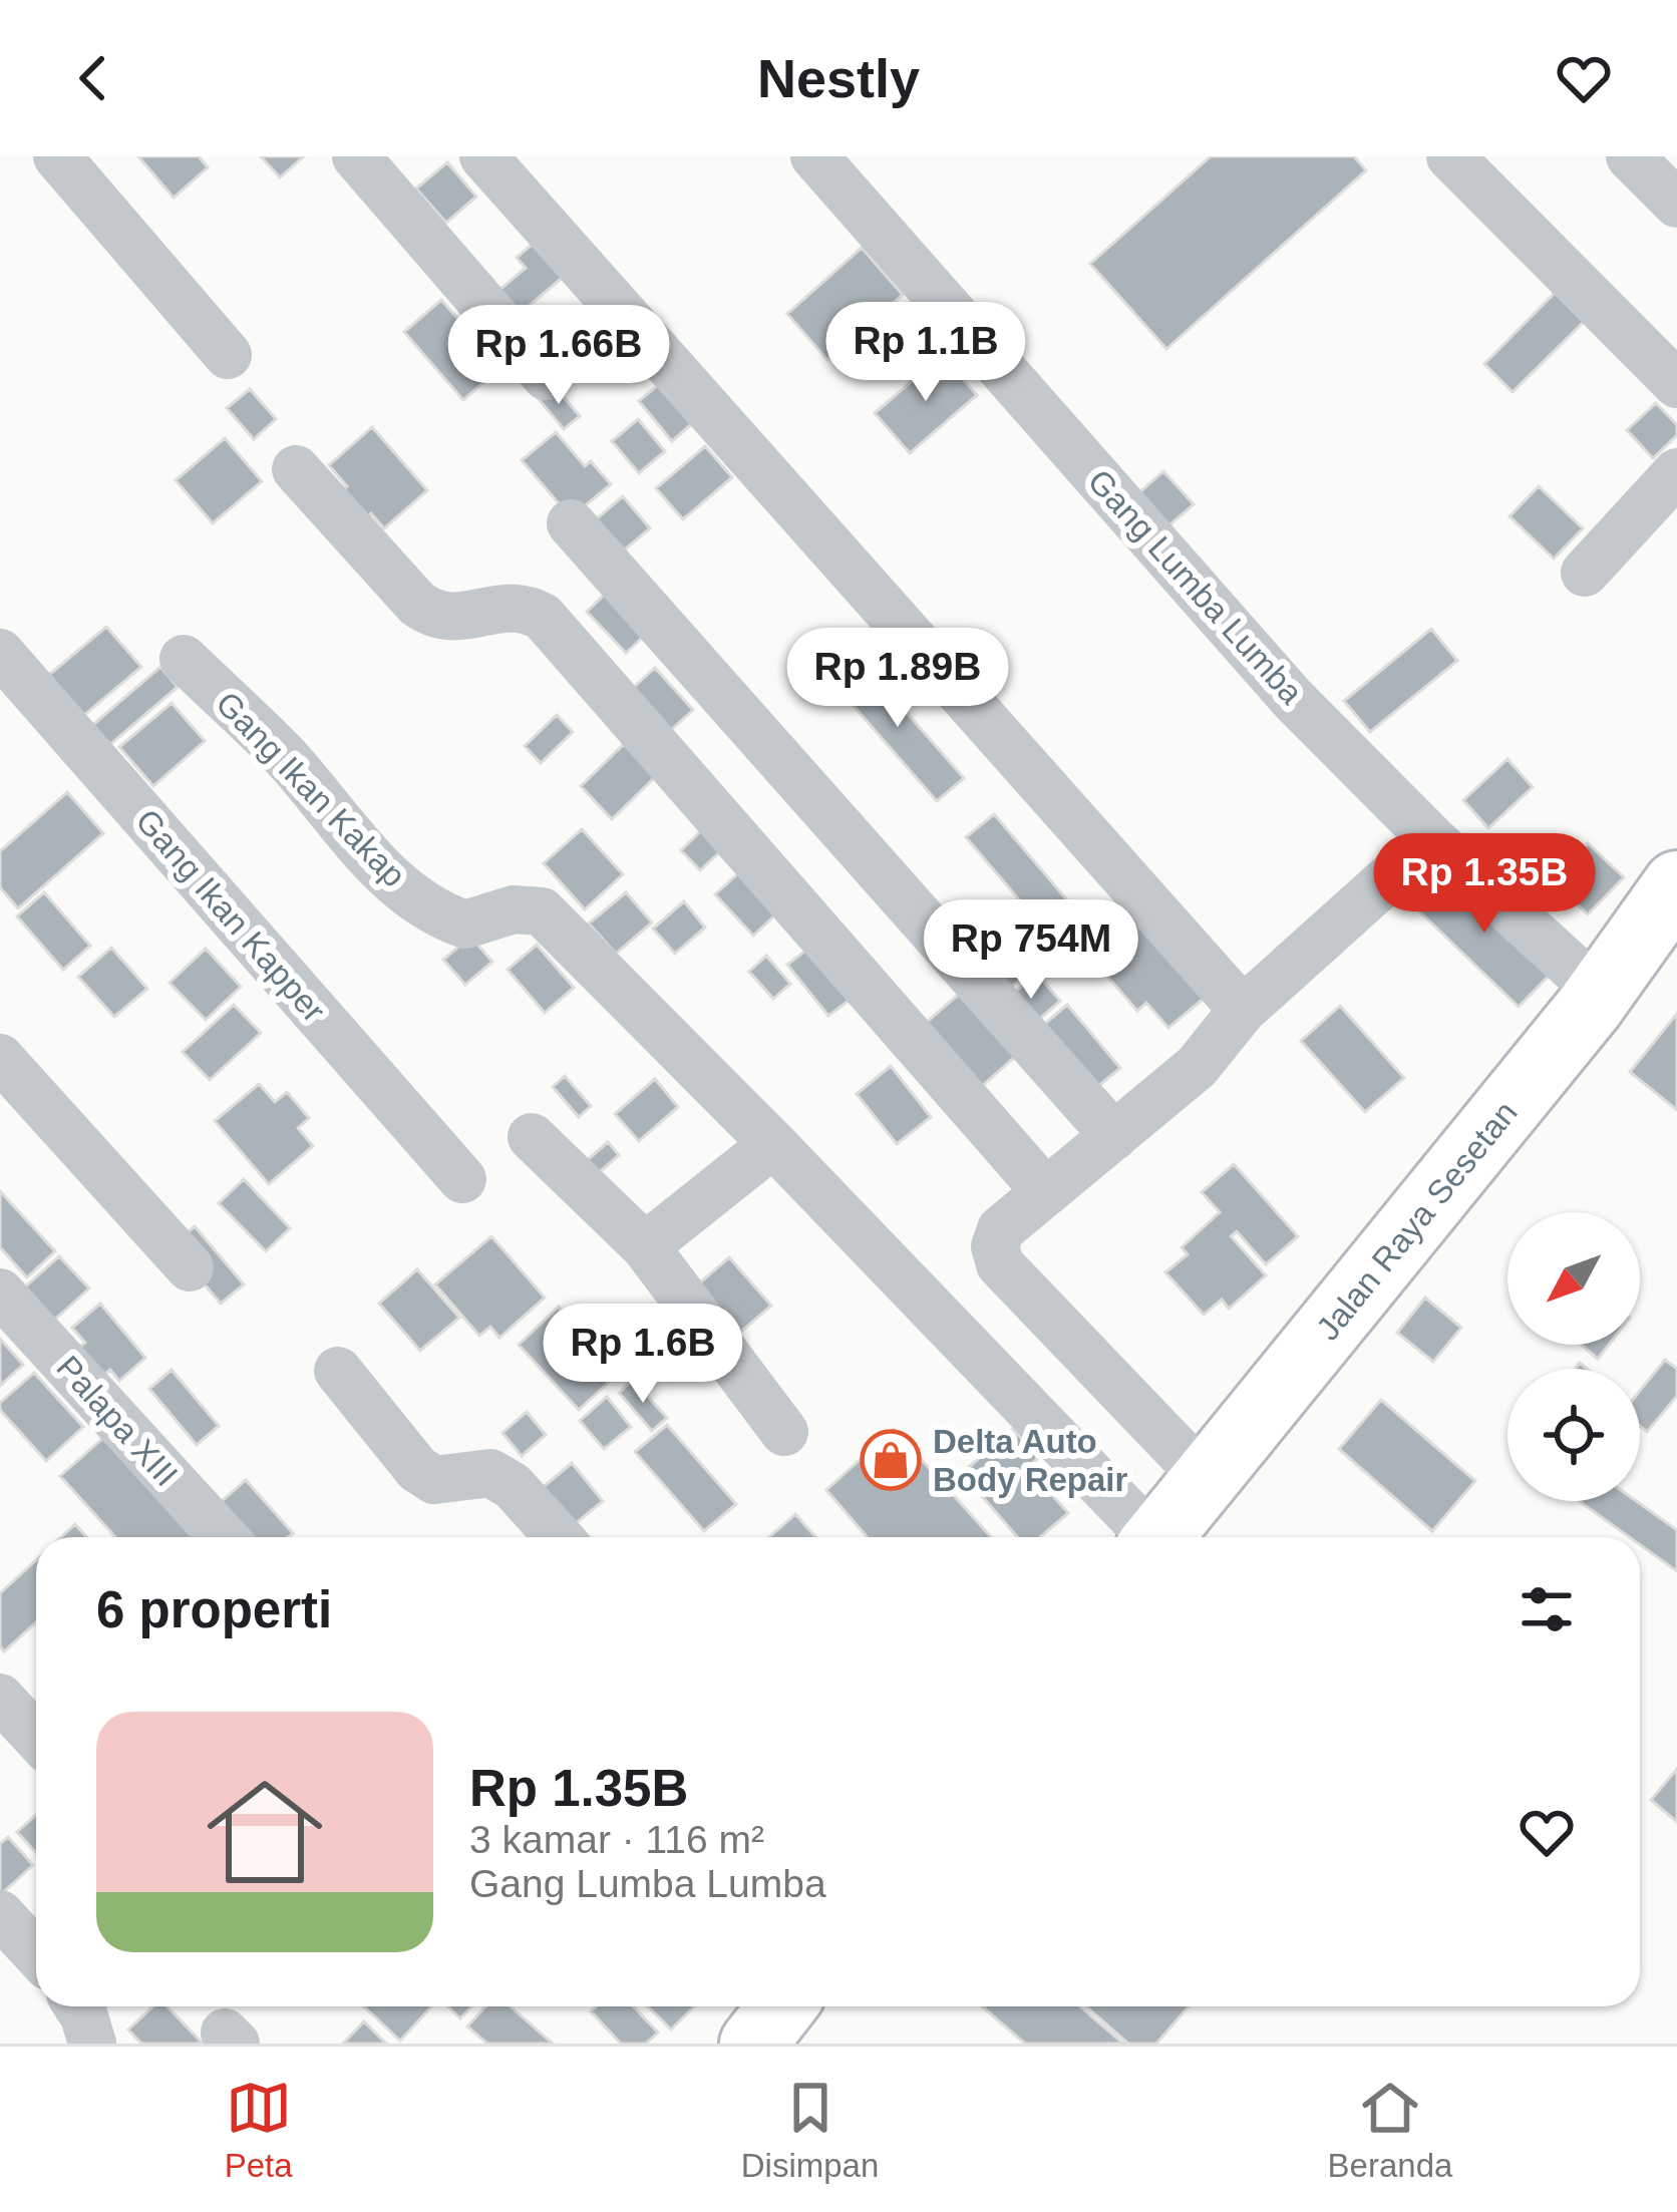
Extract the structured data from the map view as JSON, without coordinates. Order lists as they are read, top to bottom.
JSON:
{
  "streets": {
    "main road": ["Jalan Raya Sesetan"],
    "street": [
      "Gang Lumba Lumba",
      "Gang Ikan Kakap",
      "Gang Ikan Kapper",
      "Palapa XIII"
    ]
  },
  "crossings": [
    ["Gang Lumba Lumba", "Jalan Raya Sesetan"]
  ],
  "places": {
    "shop": ["Delta Auto Body Repair"]
  },
  "north": "bottom left",
  "page": {
    "header": "Nestly",
    "price": [
      "Rp 1.1B",
      "Rp 1.66B",
      "Rp 1.89B",
      "Rp 1.35B",
      "Rp 754M",
      "Rp 1.6B"
    ],
    "heading": "6 properti",
    "list": [
      {
        "name": "Rp 1.35B",
        "note": "3 kamar · 116 m² · Gang Lumba Lumba"
      }
    ],
    "tabs": ["Peta", "Disimpan", "Beranda"]
  }
}
